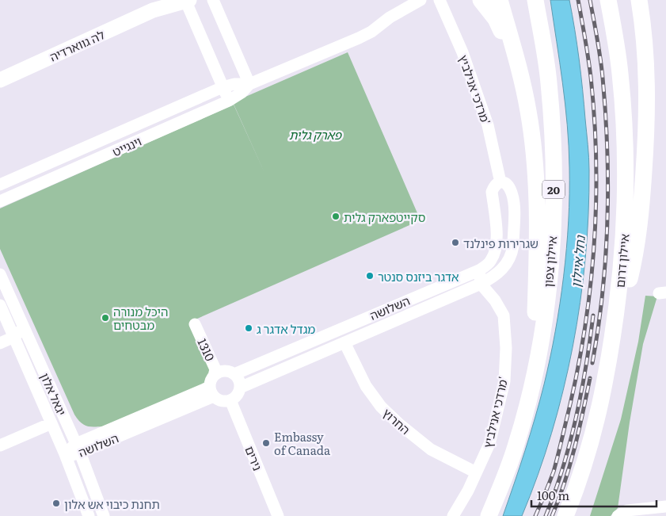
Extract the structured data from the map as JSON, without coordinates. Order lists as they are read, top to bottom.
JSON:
{
  "streets": {
    "highway": ["20", "איילון דרום", "איילון צפון"],
    "main road": ["לה גווארדיה"],
    "street": [
      "מרדכי אנילביץ'",
      "וינגייט",
      "השלושה",
      "1310",
      "יגאל אלון",
      "החרוץ",
      "נירים"
    ]
  },
  "crossings": [
    ["מרדכי אנילביץ'", "השלושה"],
    ["מרדכי אנילביץ'", "החרוץ"],
    ["השלושה", "1310"],
    ["השלושה", "יגאל אלון"],
    ["השלושה", "החרוץ"],
    ["השלושה", "נירים"],
    ["1310", "נירים"]
  ],
  "water": ["נחל איילון"],
  "parks": ["פארק גלית"],
  "places": [
    "סקייטפארק גלית",
    "שגרירות פינלנד",
    "אדגר ביזנס סנטר",
    "היכל מנורה מבטחים",
    "מגדל אדגר ג",
    "Embassy of Canada",
    "תחנת כיבוי אש אלון"
  ],
  "scale_bar": "100 m"
}
